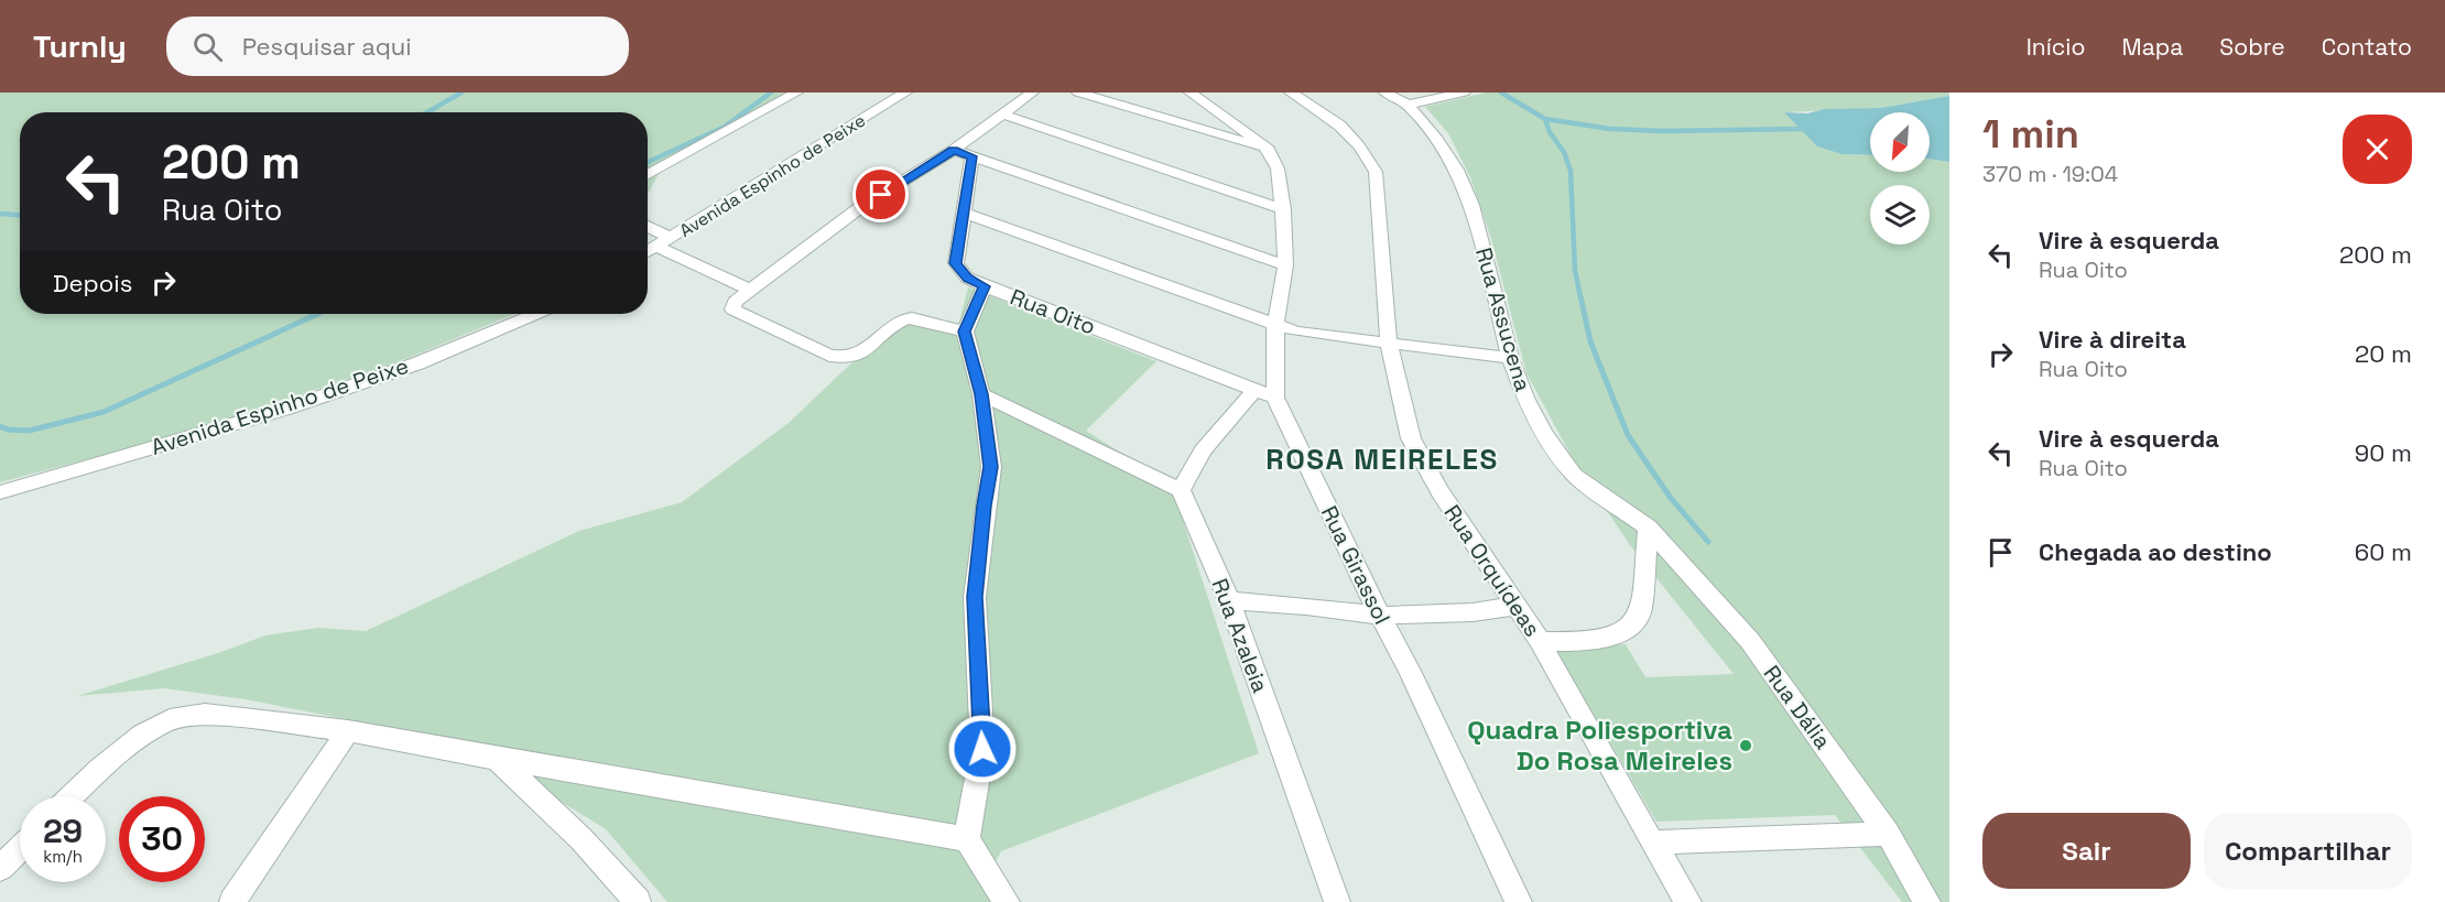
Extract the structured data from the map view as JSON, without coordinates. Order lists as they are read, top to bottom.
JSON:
{
  "streets": {
    "street": [
      "Avenida Espinho de Peixe",
      "Rua Oito",
      "Rua Assucena",
      "Rua Girassol",
      "Rua Orquídeas",
      "Rua Azaleia",
      "Rua Dália"
    ]
  },
  "crossings": [
    ["Rua Oito", "Rua Girassol"],
    ["Rua Assucena", "Rua Dália"]
  ],
  "districts": ["ROSA MEIRELES"],
  "places": ["Quadra Poliesportiva Do Rosa Meireles"],
  "north": "bottom left",
  "page": {
    "header": "Turnly",
    "search": "Pesquisar aqui",
    "nav": [
      "Início",
      "Mapa",
      "Sobre",
      "Contato"
    ],
    "heading": ["1 min", "370 m · 19:04"],
    "turn": ["200 m", "Rua Oito"],
    "list": [
      {
        "name": "Vire à esquerda",
        "note": "Rua Oito",
        "value": "200 m"
      },
      {
        "name": "Vire à direita",
        "note": "Rua Oito",
        "value": "20 m"
      },
      {
        "name": "Vire à esquerda",
        "note": "Rua Oito",
        "value": "90 m"
      },
      {
        "name": "Chegada ao destino",
        "value": "60 m"
      }
    ],
    "then": "Depois",
    "speed": "29 km/h",
    "limit": "30",
    "buttons": ["Sair", "Compartilhar"]
  }
}
